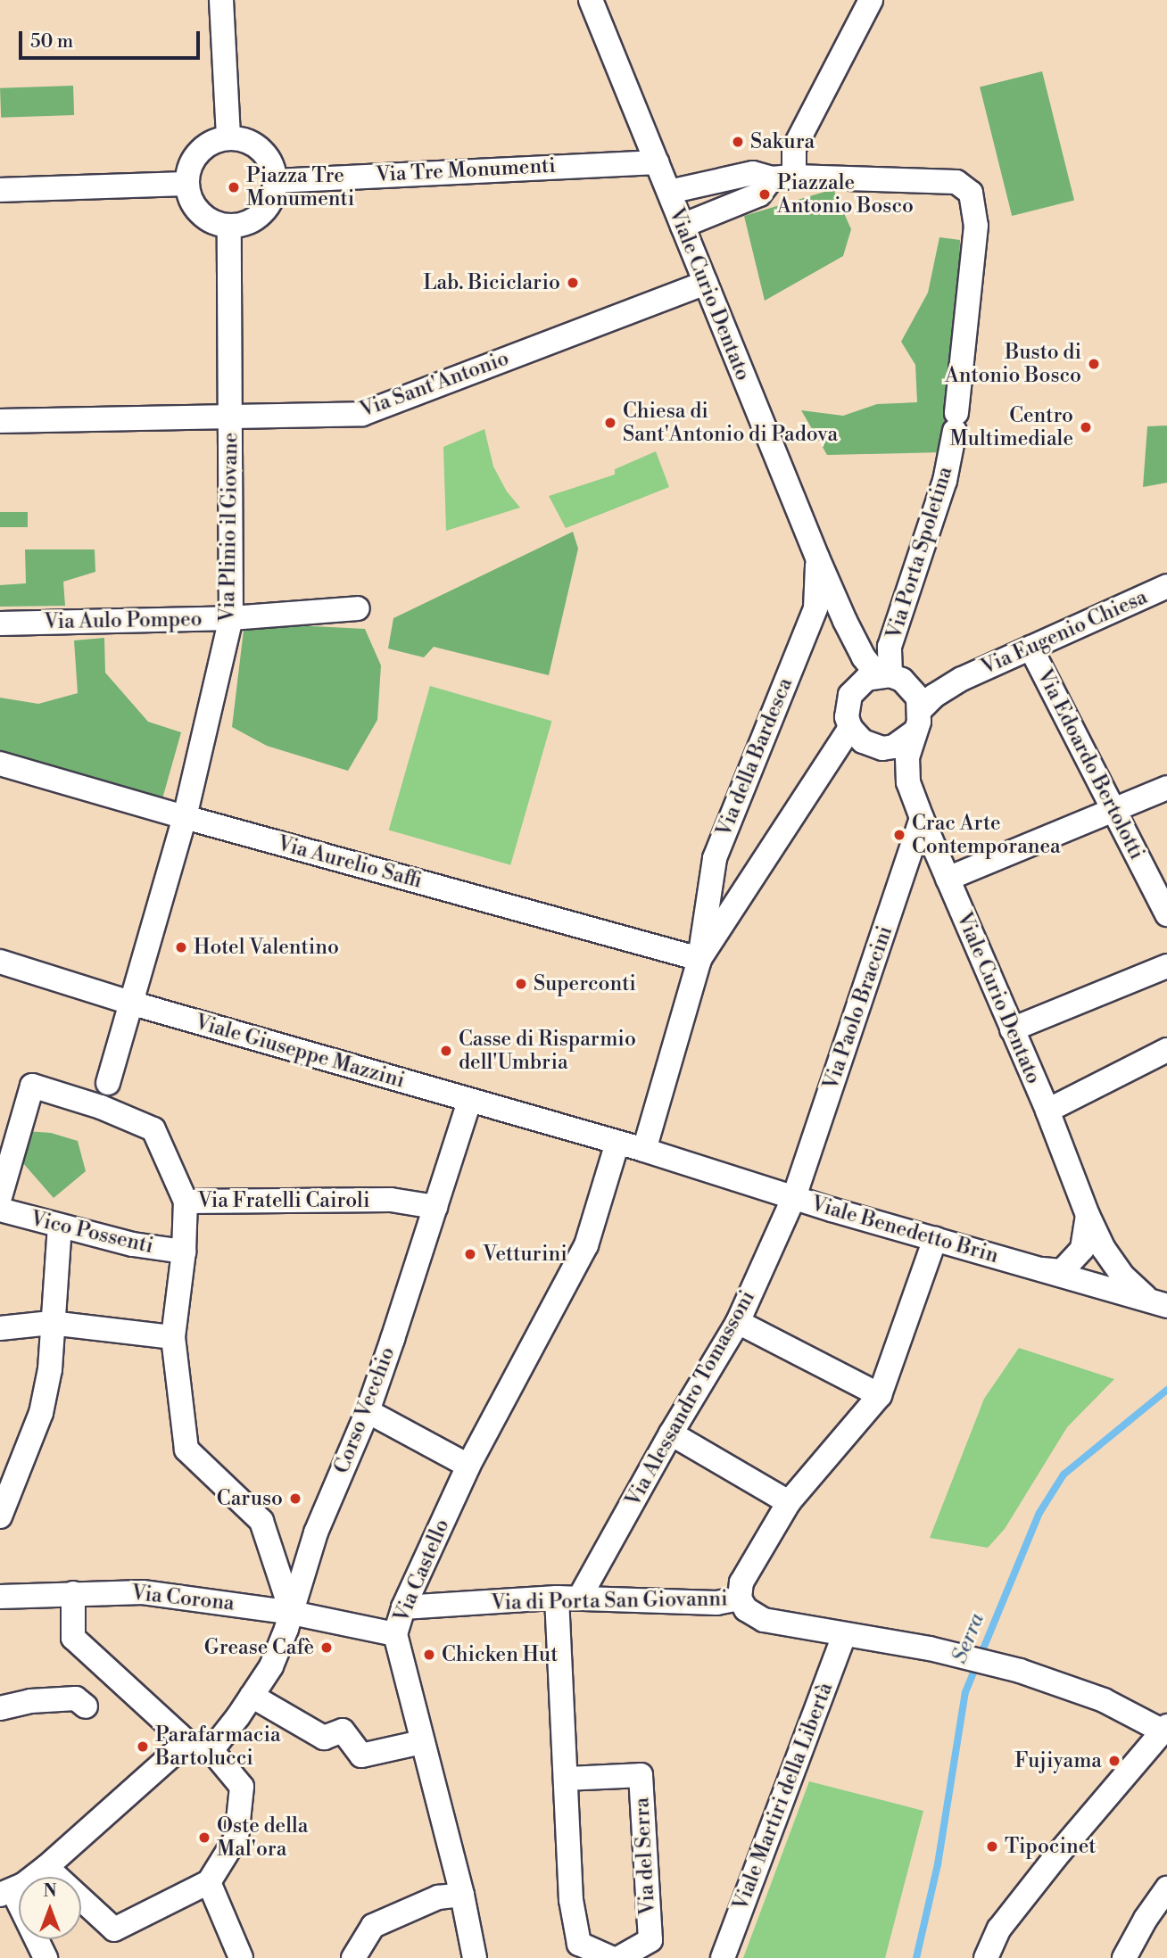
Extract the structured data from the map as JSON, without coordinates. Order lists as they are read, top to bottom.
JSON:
{
  "streets": {
    "street": [
      "Via Tre Monumenti",
      "Viale Curio Dentato",
      "Via Sant'Antonio",
      "Via Plinio il Giovane",
      "Via Porta Spoletina",
      "Via Aulo Pompeo",
      "Via Eugenio Chiesa",
      "Via della Bardesca",
      "Via Edoardo Bertolotti",
      "Via Aurelio Saffi",
      "Via Paolo Braccini",
      "Viale Giuseppe Mazzini",
      "Via Fratelli Cairoli",
      "Viale Benedetto Brin",
      "Vico Possenti",
      "Via Alessandro Tomassoni",
      "Corso Vecchio",
      "Via Castello",
      "Via Corona",
      "Via di Porta San Giovanni",
      "Viale Martiri della Libertà",
      "Via del Serra"
    ]
  },
  "crossings": [
    ["Via Tre Monumenti", "Viale Curio Dentato"],
    ["Via Tre Monumenti", "Via Plinio il Giovane"],
    ["Viale Curio Dentato", "Via Sant'Antonio"],
    ["Viale Curio Dentato", "Via Porta Spoletina"],
    ["Viale Curio Dentato", "Via Eugenio Chiesa"],
    ["Viale Curio Dentato", "Via della Bardesca"],
    ["Viale Curio Dentato", "Via Paolo Braccini"],
    ["Viale Curio Dentato", "Viale Benedetto Brin"],
    ["Via Sant'Antonio", "Via Plinio il Giovane"],
    ["Via Plinio il Giovane", "Via Aulo Pompeo"],
    ["Via Plinio il Giovane", "Via Aurelio Saffi"],
    ["Via Plinio il Giovane", "Viale Giuseppe Mazzini"],
    ["Via Porta Spoletina", "Via Eugenio Chiesa"],
    ["Via Porta Spoletina", "Via della Bardesca"],
    ["Via Eugenio Chiesa", "Via della Bardesca"],
    ["Via Eugenio Chiesa", "Via Edoardo Bertolotti"],
    ["Via della Bardesca", "Via Aurelio Saffi"],
    ["Via della Bardesca", "Viale Benedetto Brin"],
    ["Via Paolo Braccini", "Viale Benedetto Brin"],
    ["Via Paolo Braccini", "Via Alessandro Tomassoni"],
    ["Viale Giuseppe Mazzini", "Viale Benedetto Brin"],
    ["Viale Giuseppe Mazzini", "Corso Vecchio"],
    ["Viale Giuseppe Mazzini", "Via Castello"],
    ["Via Fratelli Cairoli", "Vico Possenti"],
    ["Via Fratelli Cairoli", "Corso Vecchio"],
    ["Via Fratelli Cairoli", "Via Corona"],
    ["Viale Benedetto Brin", "Via Alessandro Tomassoni"],
    ["Viale Benedetto Brin", "Via Castello"],
    ["Via Alessandro Tomassoni", "Via di Porta San Giovanni"],
    ["Corso Vecchio", "Via Corona"],
    ["Via Castello", "Via di Porta San Giovanni"],
    ["Via di Porta San Giovanni", "Viale Martiri della Libertà"]
  ],
  "water": ["Serra"],
  "places": [
    "Sakura",
    "Piazza Tre Monumenti",
    "Piazzale Antonio Bosco",
    "Lab. Biciclario",
    "Busto di Antonio Bosco",
    "Chiesa di Sant'Antonio di Padova",
    "Centro Multimediale",
    "Crac Arte Contemporanea",
    "Hotel Valentino",
    "Superconti",
    "Casse di Risparmio dell'Umbria",
    "Vetturini",
    "Caruso",
    "Grease Cafè",
    "Chicken Hut",
    "Parafarmacia Bartolucci",
    "Fujiyama",
    "Oste della Mal'ora",
    "Tipocinet"
  ],
  "scale_bar": "50 m",
  "north": "top"
}
